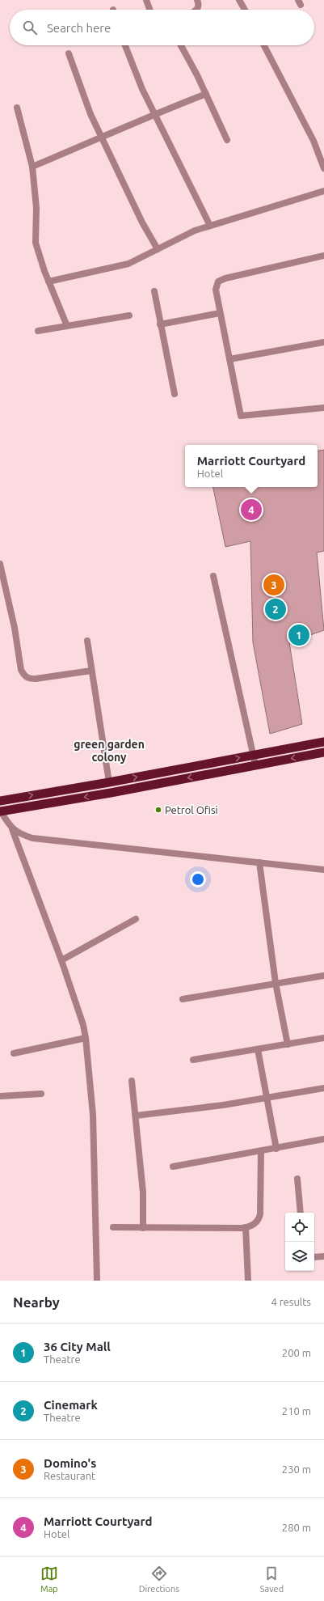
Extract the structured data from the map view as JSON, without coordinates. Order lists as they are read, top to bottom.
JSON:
{
  "districts": ["green garden colony"],
  "places": ["Petrol Ofisi"],
  "page": {
    "search": "Search here",
    "popup": ["Marriott Courtyard", "Hotel"],
    "pins": [
      "4",
      "3",
      "2",
      "1"
    ],
    "heading": ["Nearby", "4 results"],
    "list": [
      {
        "mark": "1",
        "name": "36 City Mall",
        "note": "Theatre",
        "value": "200 m"
      },
      {
        "mark": "2",
        "name": "Cinemark",
        "note": "Theatre",
        "value": "210 m"
      },
      {
        "mark": "3",
        "name": "Domino's",
        "note": "Restaurant",
        "value": "230 m"
      },
      {
        "mark": "4",
        "name": "Marriott Courtyard",
        "note": "Hotel",
        "value": "280 m"
      }
    ],
    "nav": ["Map", "Directions", "Saved"]
  }
}
